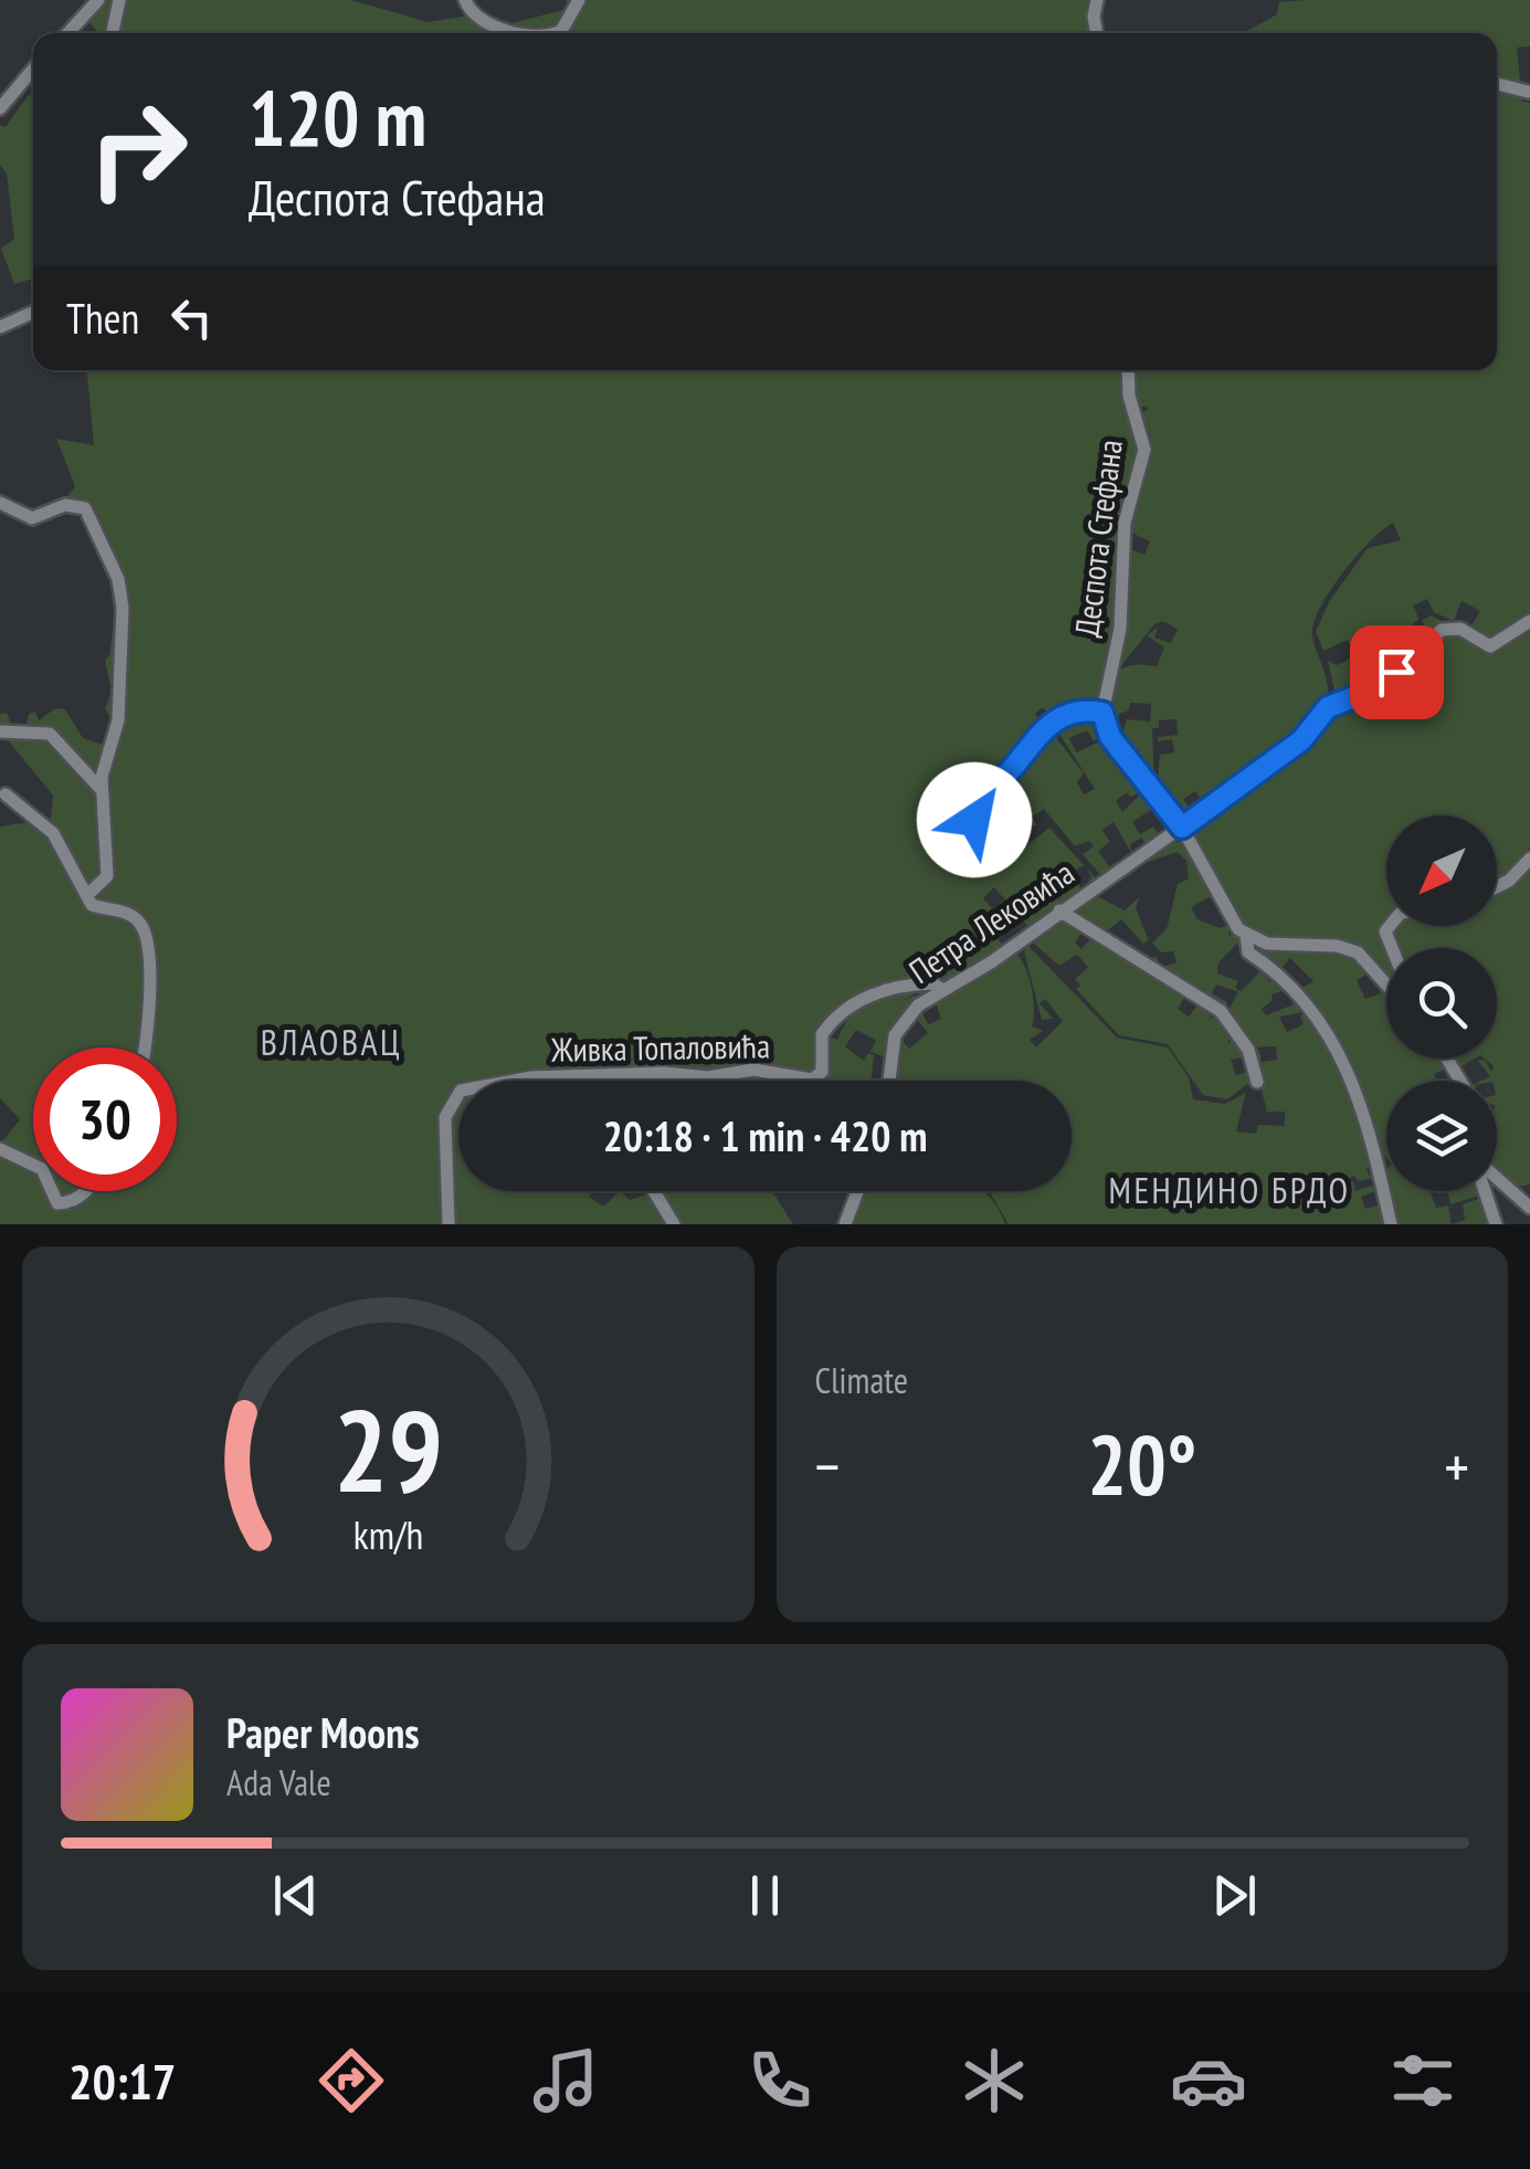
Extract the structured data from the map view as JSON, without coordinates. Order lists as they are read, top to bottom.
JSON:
{
  "streets": {
    "street": ["Деспота Стефана", "Петра Лековића", "Живка Топаловића"]
  },
  "crossings": [
    ["Петра Лековића", "Живка Топаловића"]
  ],
  "districts": ["ВЛАОВАЦ", "МЕНДИНО БРДО"],
  "north": "bottom left",
  "page": {
    "turn": ["120 m", "Деспота Стефана"],
    "then": "Then",
    "limit": "30",
    "trip": "20:18 · 1 min · 420 m",
    "tile": "Climate",
    "heat": ["−", "20°", "+"],
    "song": ["Paper Moons", "Ada Vale"],
    "tabs": "20:17",
    "gauge": ["29", "km/h"]
  }
}
